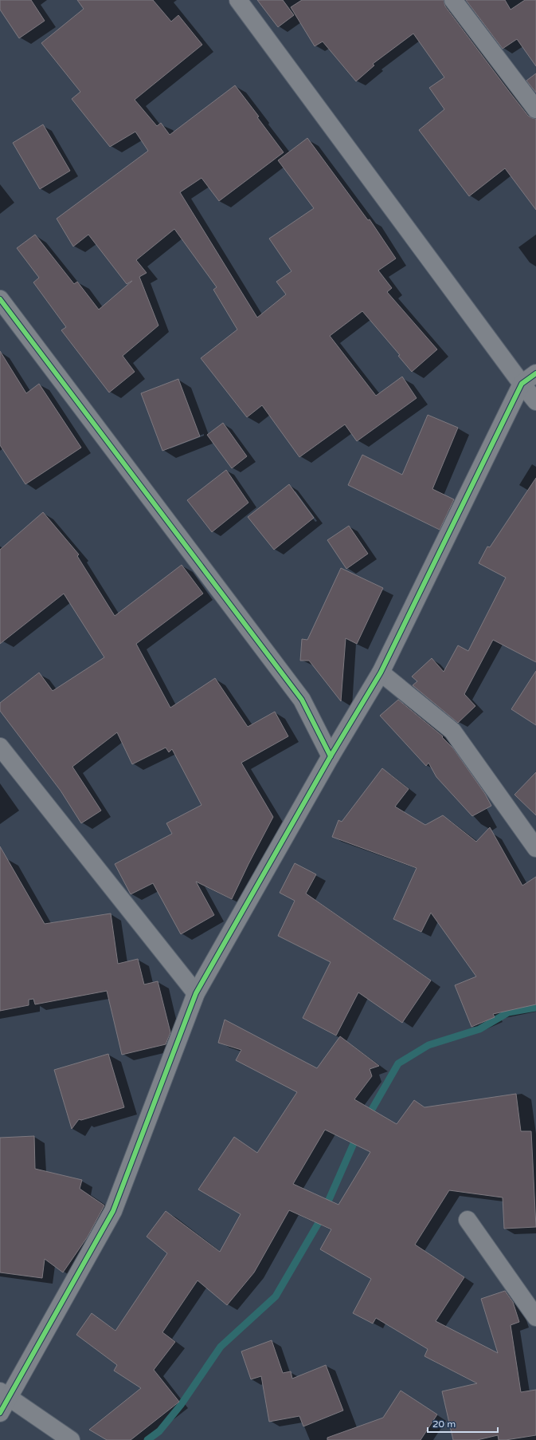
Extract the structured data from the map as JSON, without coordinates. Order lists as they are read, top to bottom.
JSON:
{
  "scale_bar": "20 m"
}
